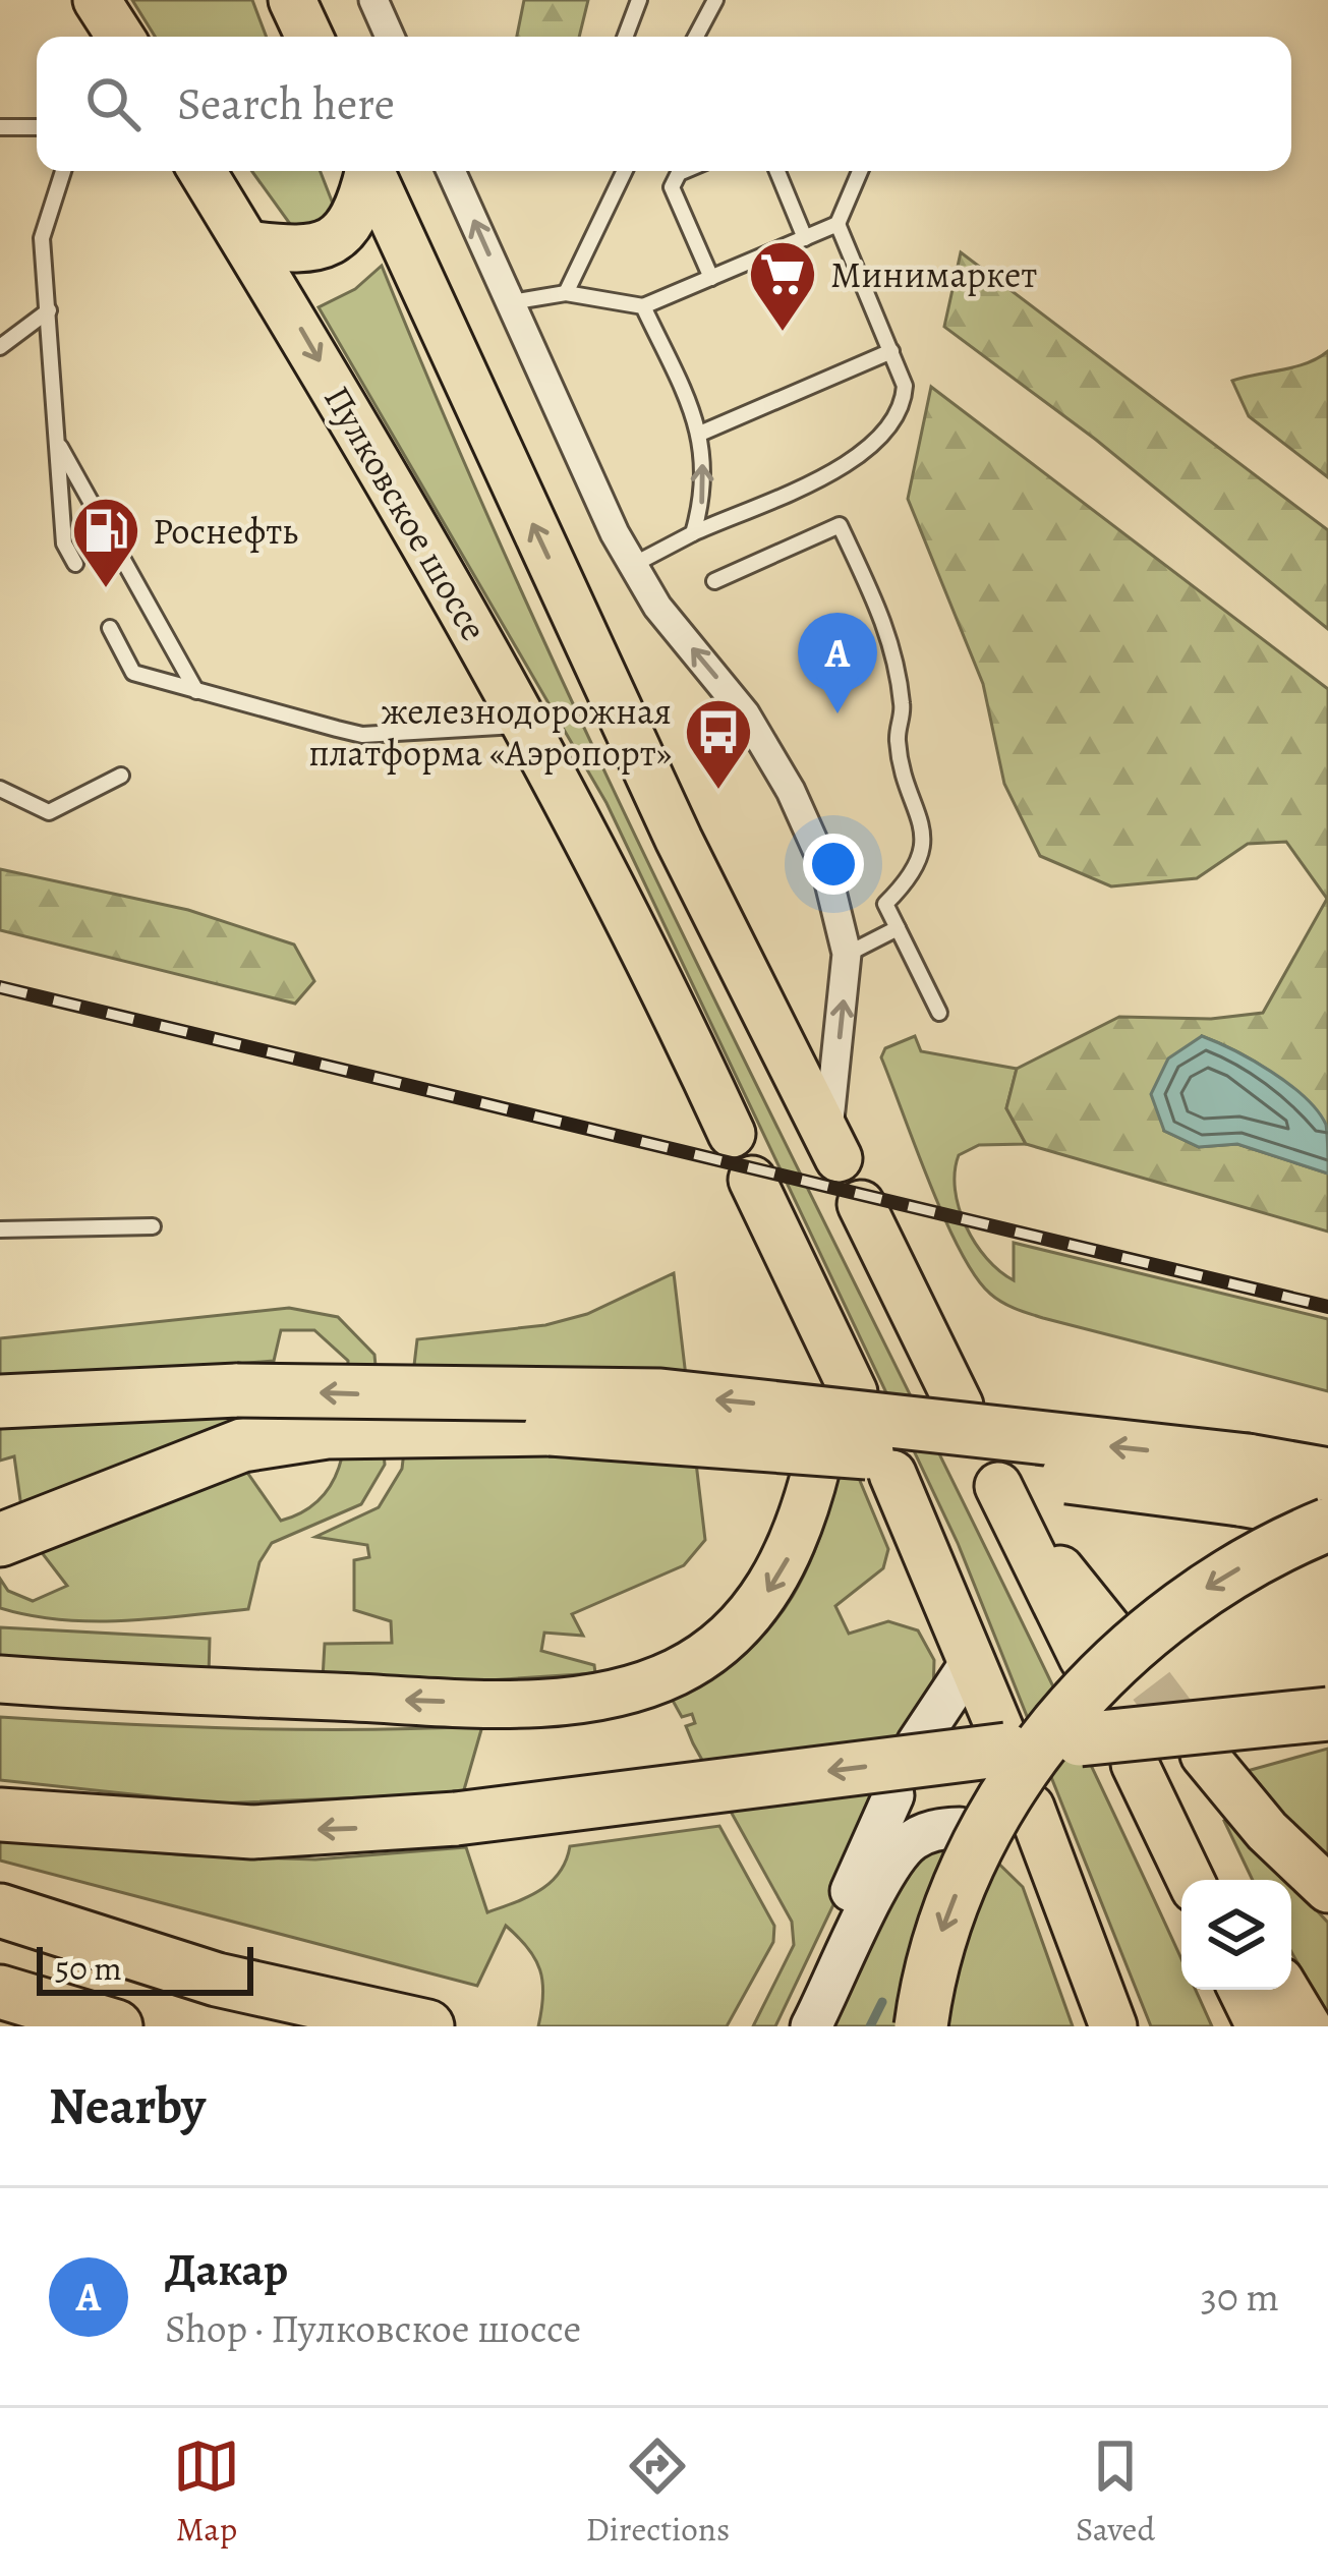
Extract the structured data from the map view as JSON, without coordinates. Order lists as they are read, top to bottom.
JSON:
{
  "streets": {
    "main road": ["Пулковское шоссе"]
  },
  "places": {
    "supermarket": ["Минимаркет"],
    "fuel station": ["Роснефть"],
    "bus stop": ["железнодорожная платформа «Аэропорт»"]
  },
  "scale_bar": "50 m",
  "page": {
    "search": "Search here",
    "pins": "A",
    "scale": "50 m",
    "heading": "Nearby",
    "list": [
      {
        "mark": "A",
        "name": "Дакар",
        "note": "Shop · Пулковское шоссе",
        "value": "30 m"
      }
    ],
    "nav": ["Map", "Directions", "Saved"]
  }
}
